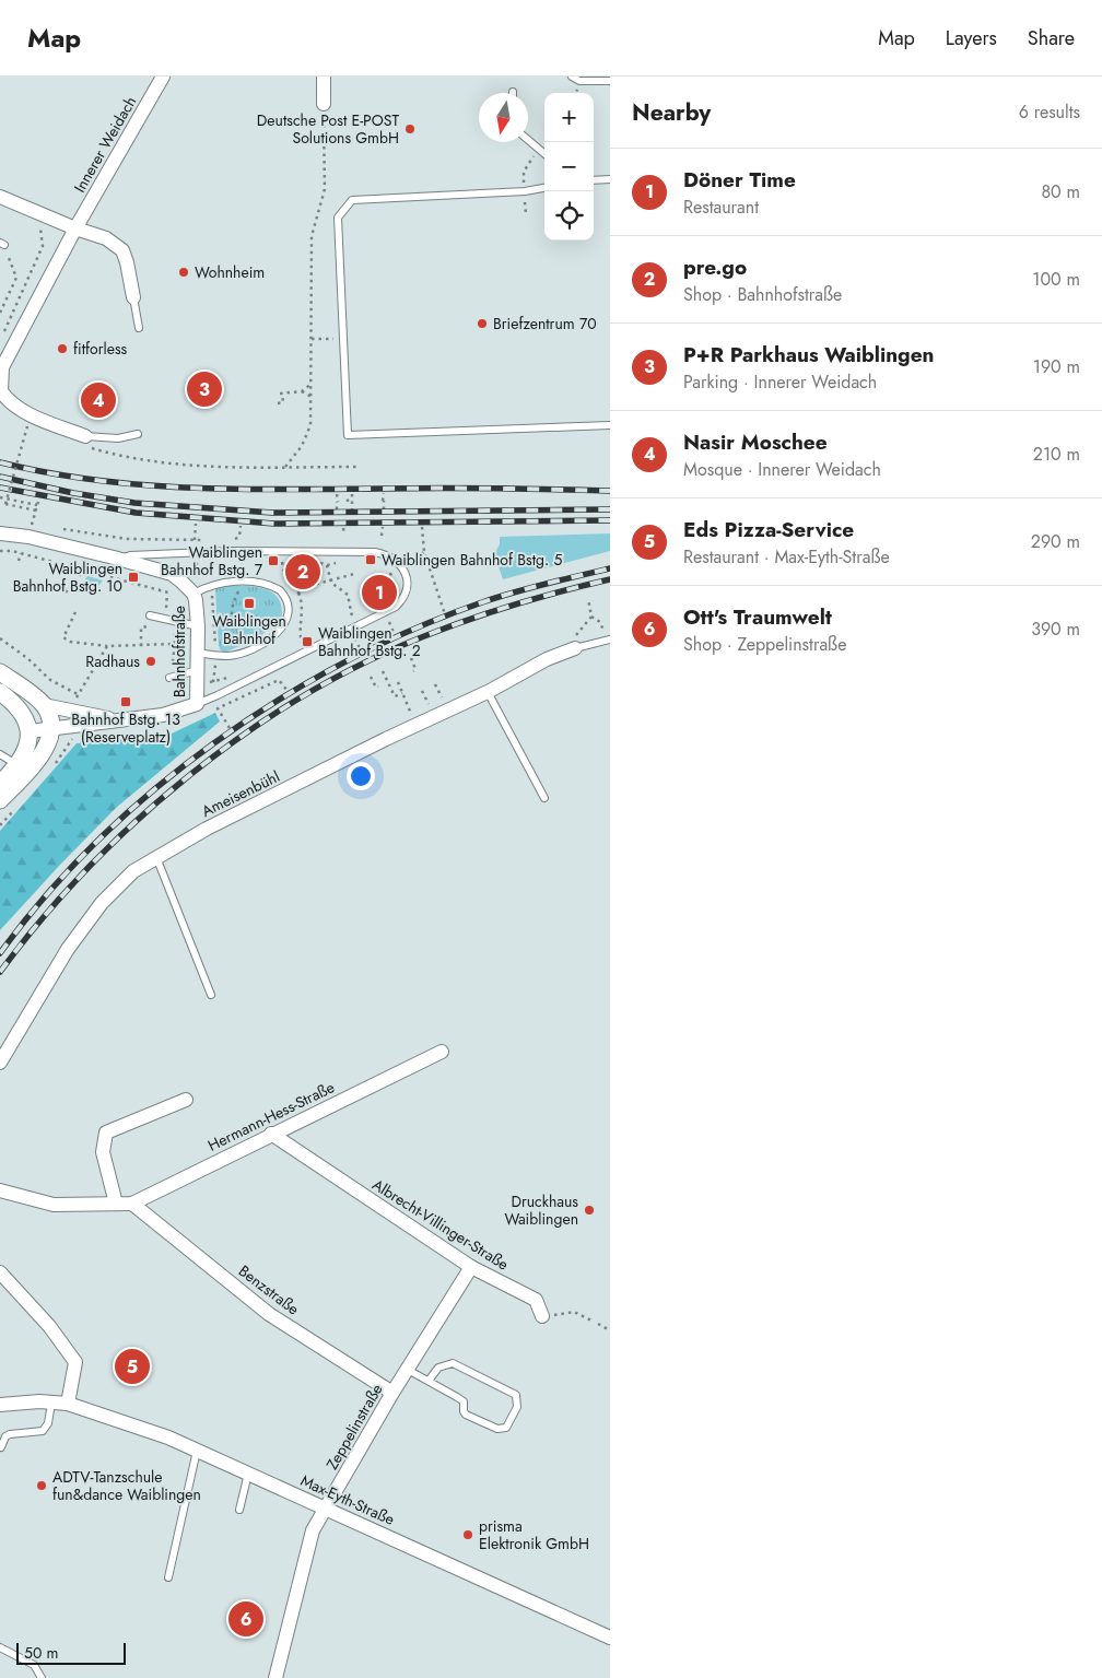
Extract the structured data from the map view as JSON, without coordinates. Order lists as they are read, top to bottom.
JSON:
{
  "streets": {
    "street": [
      "Innerer Weidach",
      "Bahnhofstraße",
      "Ameisenbühl",
      "Hermann-Hess-Straße",
      "Albrecht-Villinger-Straße",
      "Benzstraße",
      "Zeppelinstraße",
      "Max-Eyth-Straße"
    ]
  },
  "crossings": [
    ["Hermann-Hess-Straße", "Albrecht-Villinger-Straße"],
    ["Hermann-Hess-Straße", "Benzstraße"],
    ["Albrecht-Villinger-Straße", "Zeppelinstraße"],
    ["Benzstraße", "Zeppelinstraße"],
    ["Zeppelinstraße", "Max-Eyth-Straße"]
  ],
  "places": {
    "other": [
      "Deutsche Post E-POST Solutions GmbH",
      "Wohnheim",
      "Briefzentrum 70",
      "fitforless",
      "Radhaus",
      "Druckhaus Waiblingen",
      "ADTV-Tanzschule fun&dance Waiblingen",
      "prisma Elektronik GmbH"
    ],
    "transit": [
      "Waiblingen Bahnhof Bstg. 5",
      "Waiblingen Bahnhof Bstg. 7",
      "Waiblingen Bahnhof Bstg. 10",
      "Waiblingen Bahnhof",
      "Waiblingen Bahnhof Bstg. 2",
      "Bahnhof Bstg. 13 (Reserveplatz)"
    ]
  },
  "scale_bar": "50 m",
  "north": "bottom",
  "page": {
    "header": "Map",
    "nav": ["Map", "Layers", "Share"],
    "heading": ["Nearby", "6 results"],
    "map_buttons": ["+", "−"],
    "list": [
      {
        "mark": "1",
        "name": "Döner Time",
        "note": "Restaurant",
        "value": "80 m"
      },
      {
        "mark": "2",
        "name": "pre.go",
        "note": "Shop · Bahnhofstraße",
        "value": "100 m"
      },
      {
        "mark": "3",
        "name": "P+R Parkhaus Waiblingen",
        "note": "Parking · Innerer Weidach",
        "value": "190 m"
      },
      {
        "mark": "4",
        "name": "Nasir Moschee",
        "note": "Mosque · Innerer Weidach",
        "value": "210 m"
      },
      {
        "mark": "5",
        "name": "Eds Pizza-Service",
        "note": "Restaurant · Max-Eyth-Straße",
        "value": "290 m"
      },
      {
        "mark": "6",
        "name": "Ott's Traumwelt",
        "note": "Shop · Zeppelinstraße",
        "value": "390 m"
      }
    ],
    "pins": [
      "3",
      "4",
      "2",
      "1",
      "5",
      "6"
    ],
    "scale": "50 m"
  }
}
